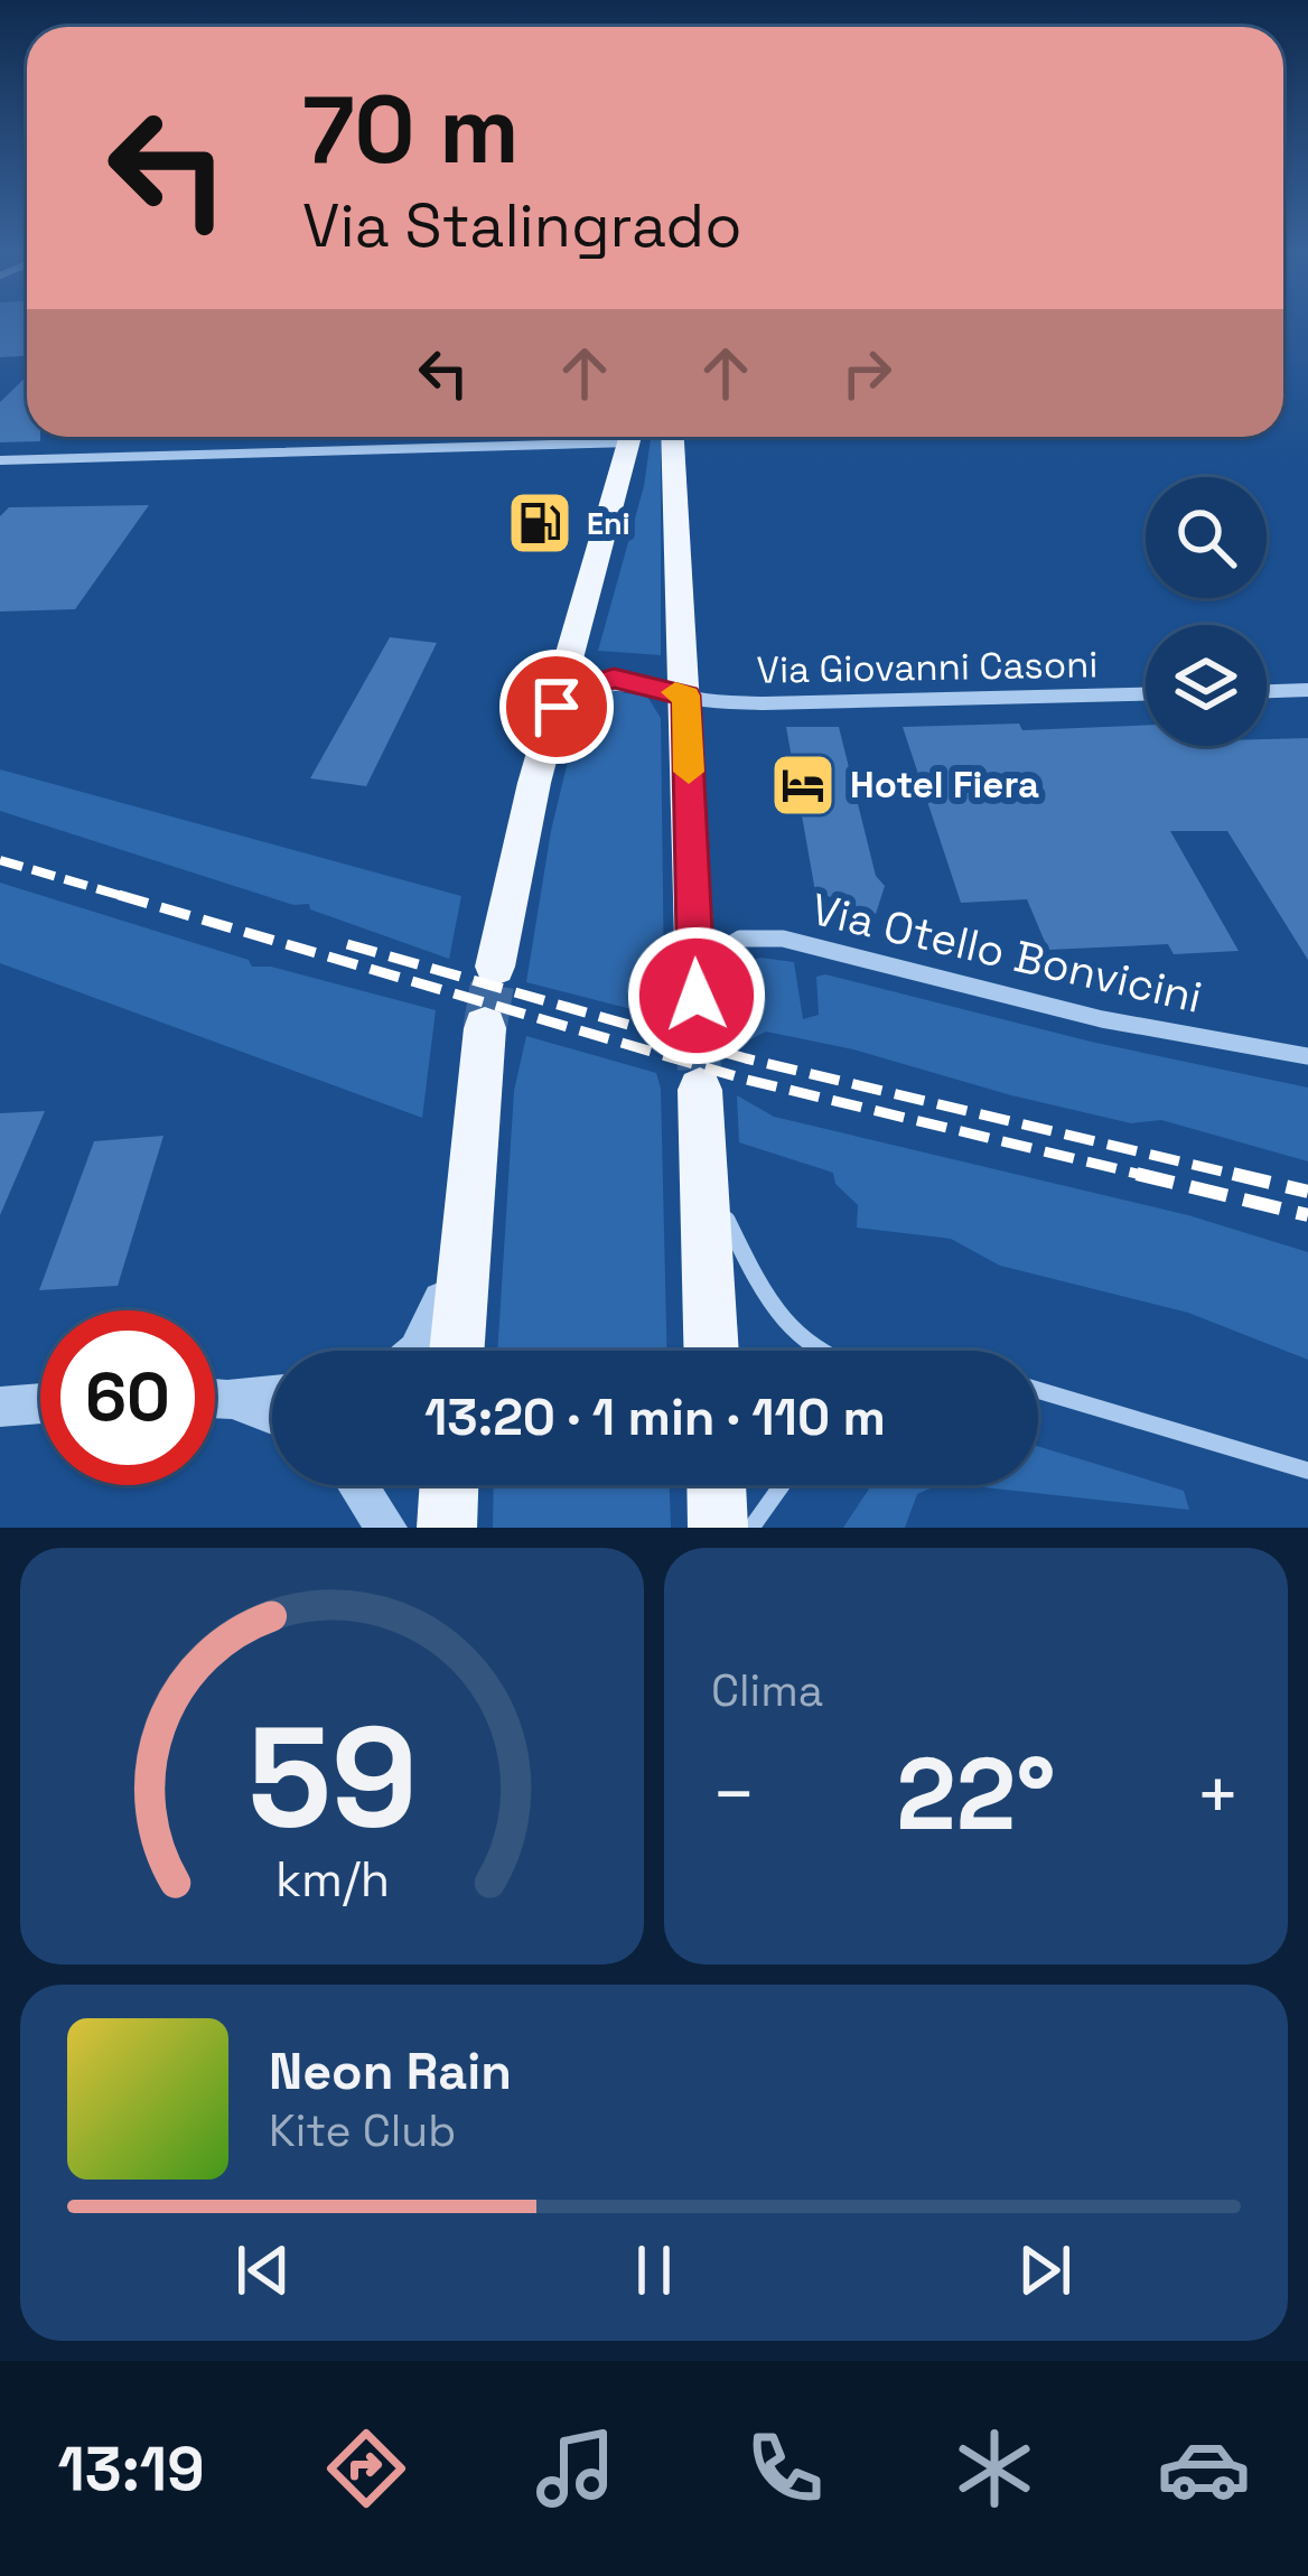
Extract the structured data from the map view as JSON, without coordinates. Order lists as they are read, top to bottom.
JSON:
{
  "streets": {
    "street": ["Via Giovanni Casoni", "Via Otello Bonvicini"]
  },
  "places": {
    "fuel station": ["Eni"],
    "hotel": ["Hotel Fiera"]
  },
  "page": {
    "turn": ["70 m", "Via Stalingrado"],
    "limit": "60",
    "trip": "13:20 · 1 min · 110 m",
    "tile": "Clima",
    "heat": ["−", "22°", "+"],
    "song": ["Neon Rain", "Kite Club"],
    "tabs": "13:19",
    "gauge": ["59", "km/h"]
  }
}
